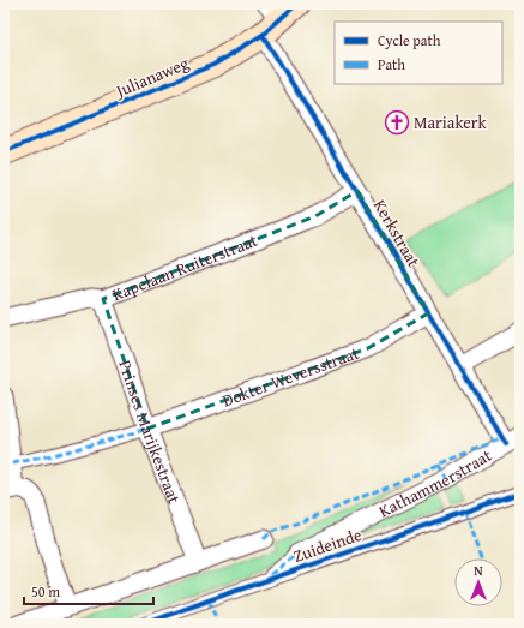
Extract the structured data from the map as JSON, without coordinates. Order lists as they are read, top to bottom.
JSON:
{
  "streets": {
    "main road": ["Julianaweg"],
    "street": [
      "Kerkstraat",
      "Kapelaan Ruiterstraat",
      "Dokter Weversstraat",
      "Prinses Marijkestraat",
      "Kathammerstraat",
      "Zuideinde"
    ]
  },
  "crossings": [
    ["Julianaweg", "Kerkstraat"],
    ["Kerkstraat", "Kapelaan Ruiterstraat"],
    ["Kerkstraat", "Dokter Weversstraat"],
    ["Kerkstraat", "Kathammerstraat"],
    ["Kapelaan Ruiterstraat", "Prinses Marijkestraat"],
    ["Dokter Weversstraat", "Prinses Marijkestraat"],
    ["Kathammerstraat", "Zuideinde"]
  ],
  "places": {
    "church": ["Mariakerk"]
  },
  "legend": ["Cycle path", "Path"],
  "scale_bar": "50 m",
  "north": "top"
}
